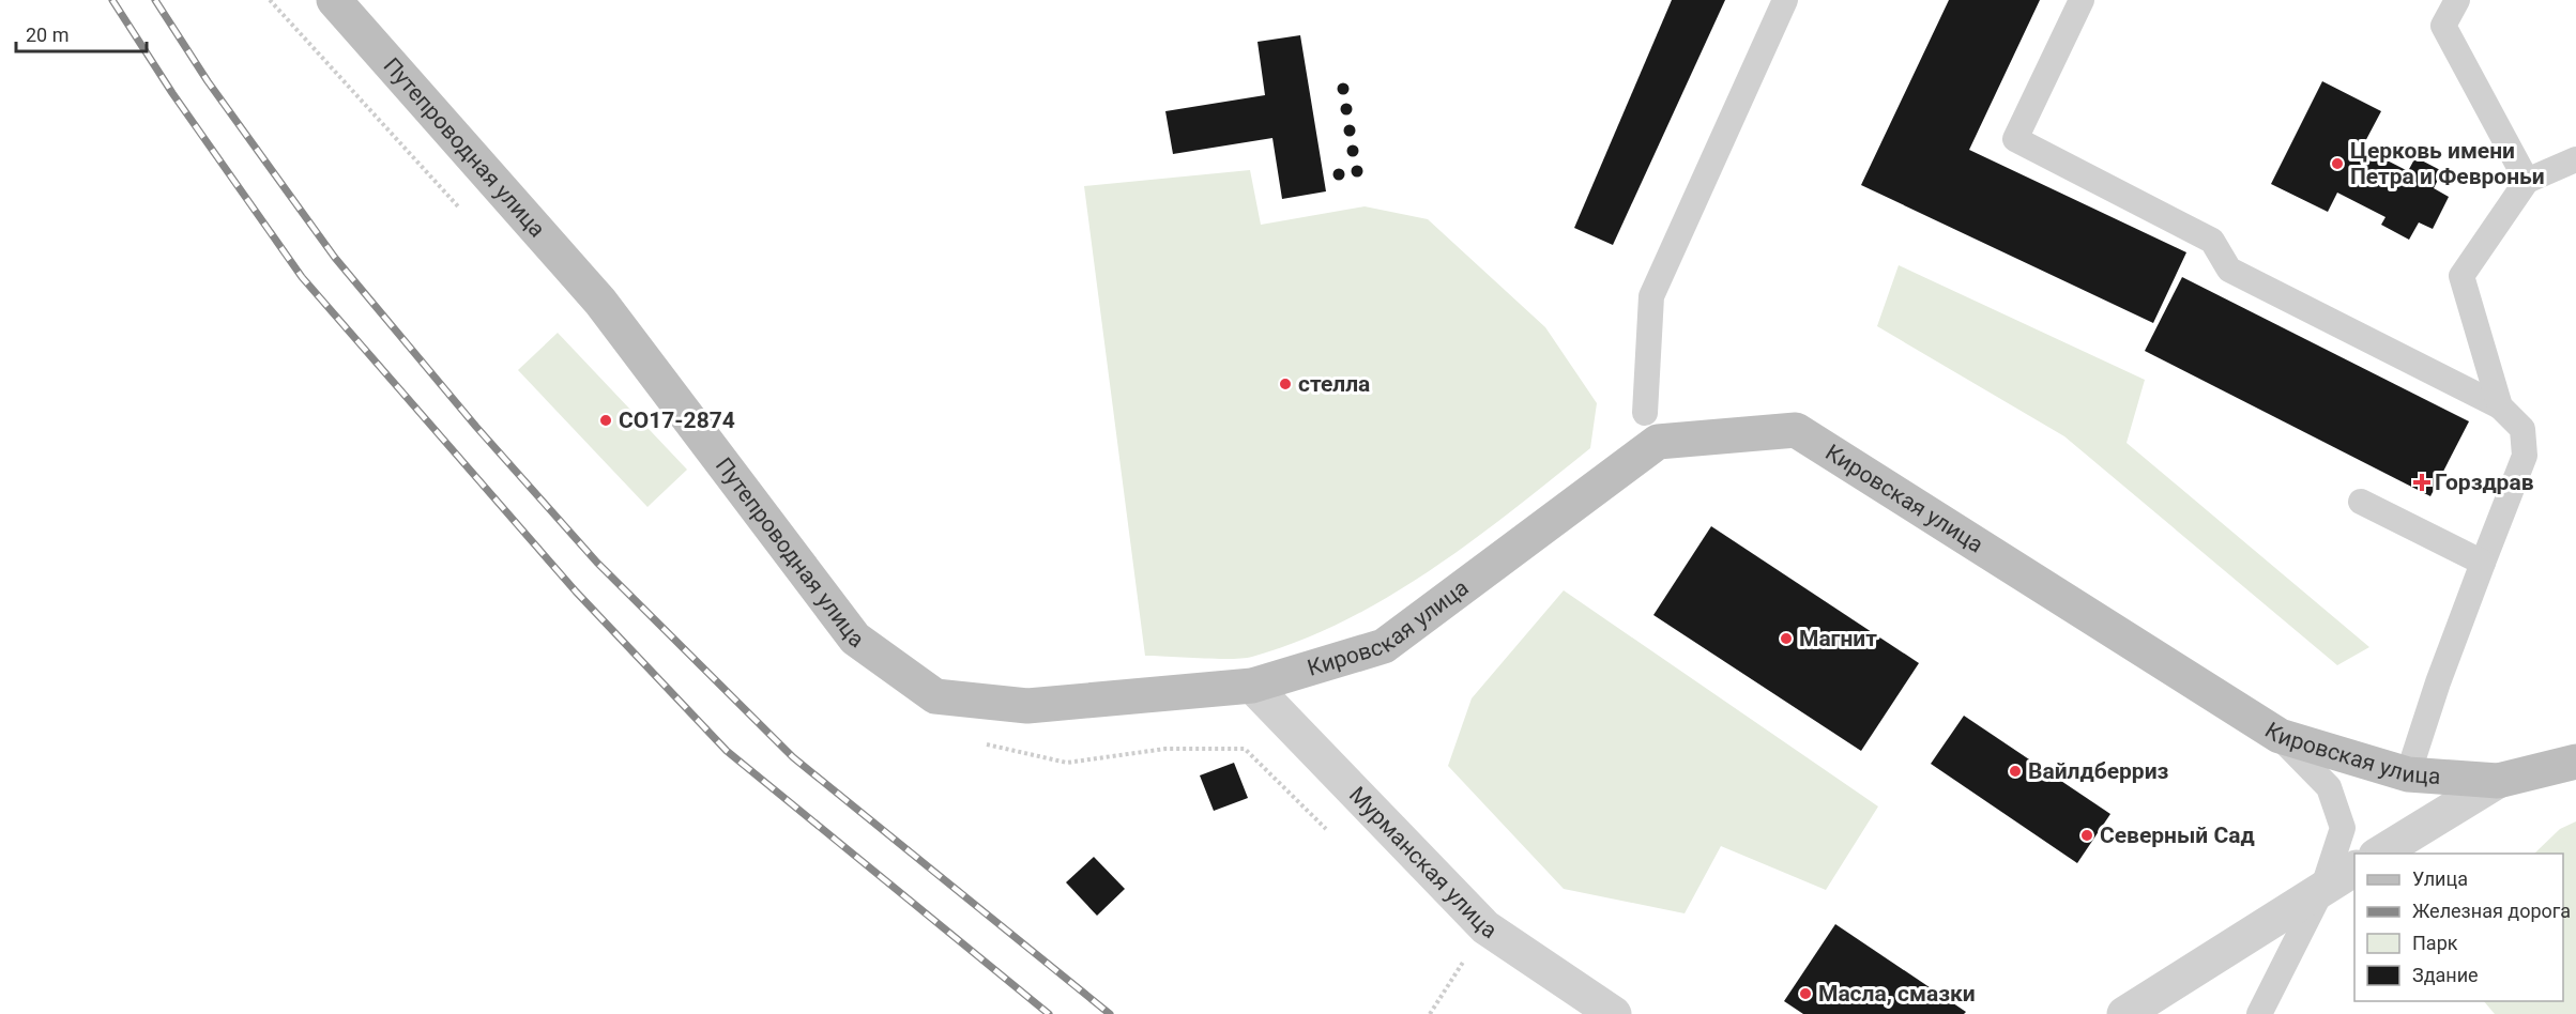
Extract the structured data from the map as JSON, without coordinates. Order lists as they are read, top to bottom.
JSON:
{
  "streets": {
    "main road": ["Путепроводная улица", "Кировская улица"],
    "street": ["Мурманская улица"]
  },
  "crossings": [
    ["Путепроводная улица", "Кировская улица"],
    ["Путепроводная улица", "Мурманская улица"],
    ["Кировская улица", "Мурманская улица"]
  ],
  "places": {
    "other": [
      "Церковь имени Петра и Февроньи",
      "стелла",
      "СО17-2874",
      "Магнит",
      "Вайлдберриз",
      "Северный Сад",
      "Масла, смазки"
    ],
    "health": ["Горздрав"]
  },
  "legend": [
    "Улица",
    "Железная дорога",
    "Парк",
    "Здание"
  ],
  "scale_bar": "20 m"
}
